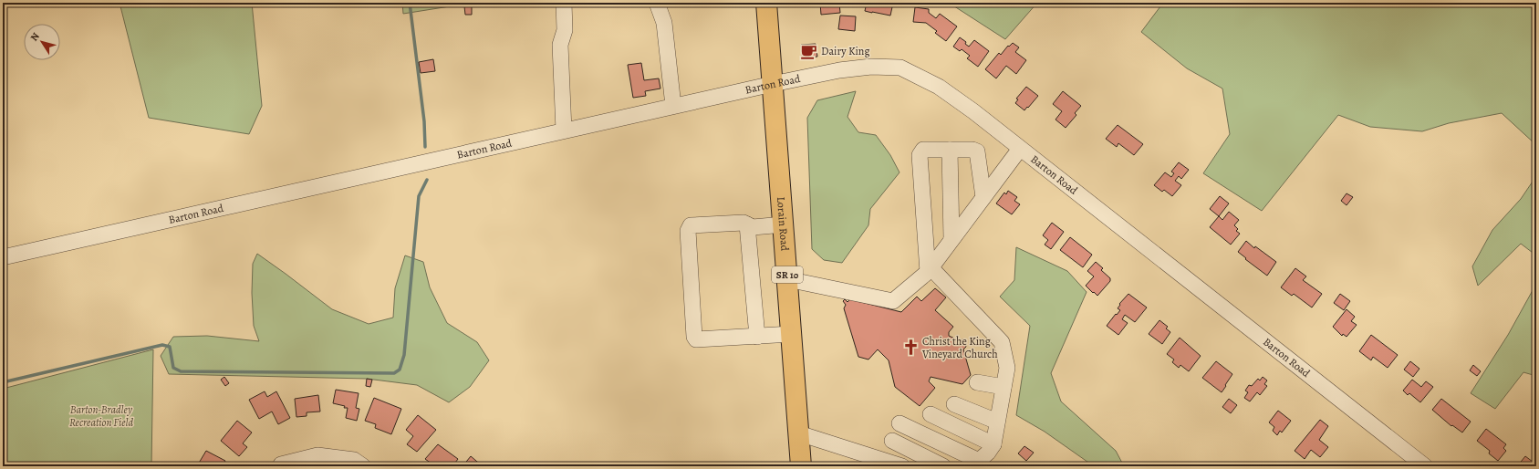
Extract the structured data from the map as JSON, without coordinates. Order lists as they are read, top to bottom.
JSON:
{
  "streets": {
    "main road": ["Lorain Road", "SR 10"],
    "street": ["Barton Road"]
  },
  "crossings": [
    ["Barton Road", "Lorain Road"]
  ],
  "parks": ["Barton-Bradley Recreation Field"],
  "places": {
    "cafe": ["Dairy King"],
    "church": ["Christ the King Vineyard Church"]
  },
  "north": "top left"
}
